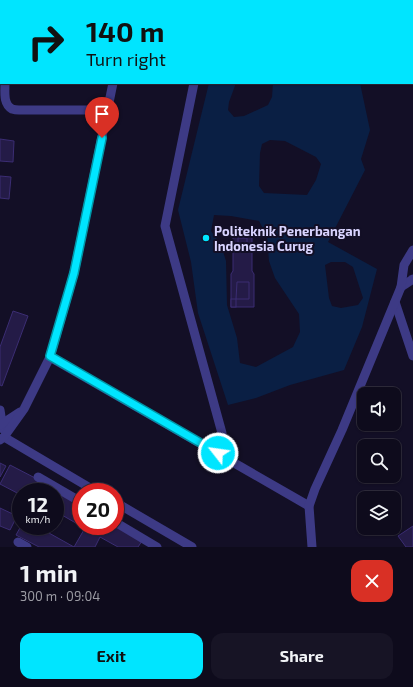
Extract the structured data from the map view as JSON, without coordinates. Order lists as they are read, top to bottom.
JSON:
{
  "places": ["Politeknik Penerbangan Indonesia Curug"],
  "page": {
    "turn": ["140 m", "Turn right"],
    "speed": "12 km/h",
    "limit": "20",
    "heading": ["1 min", "300 m · 09:04"],
    "buttons": ["Exit", "Share"]
  }
}
